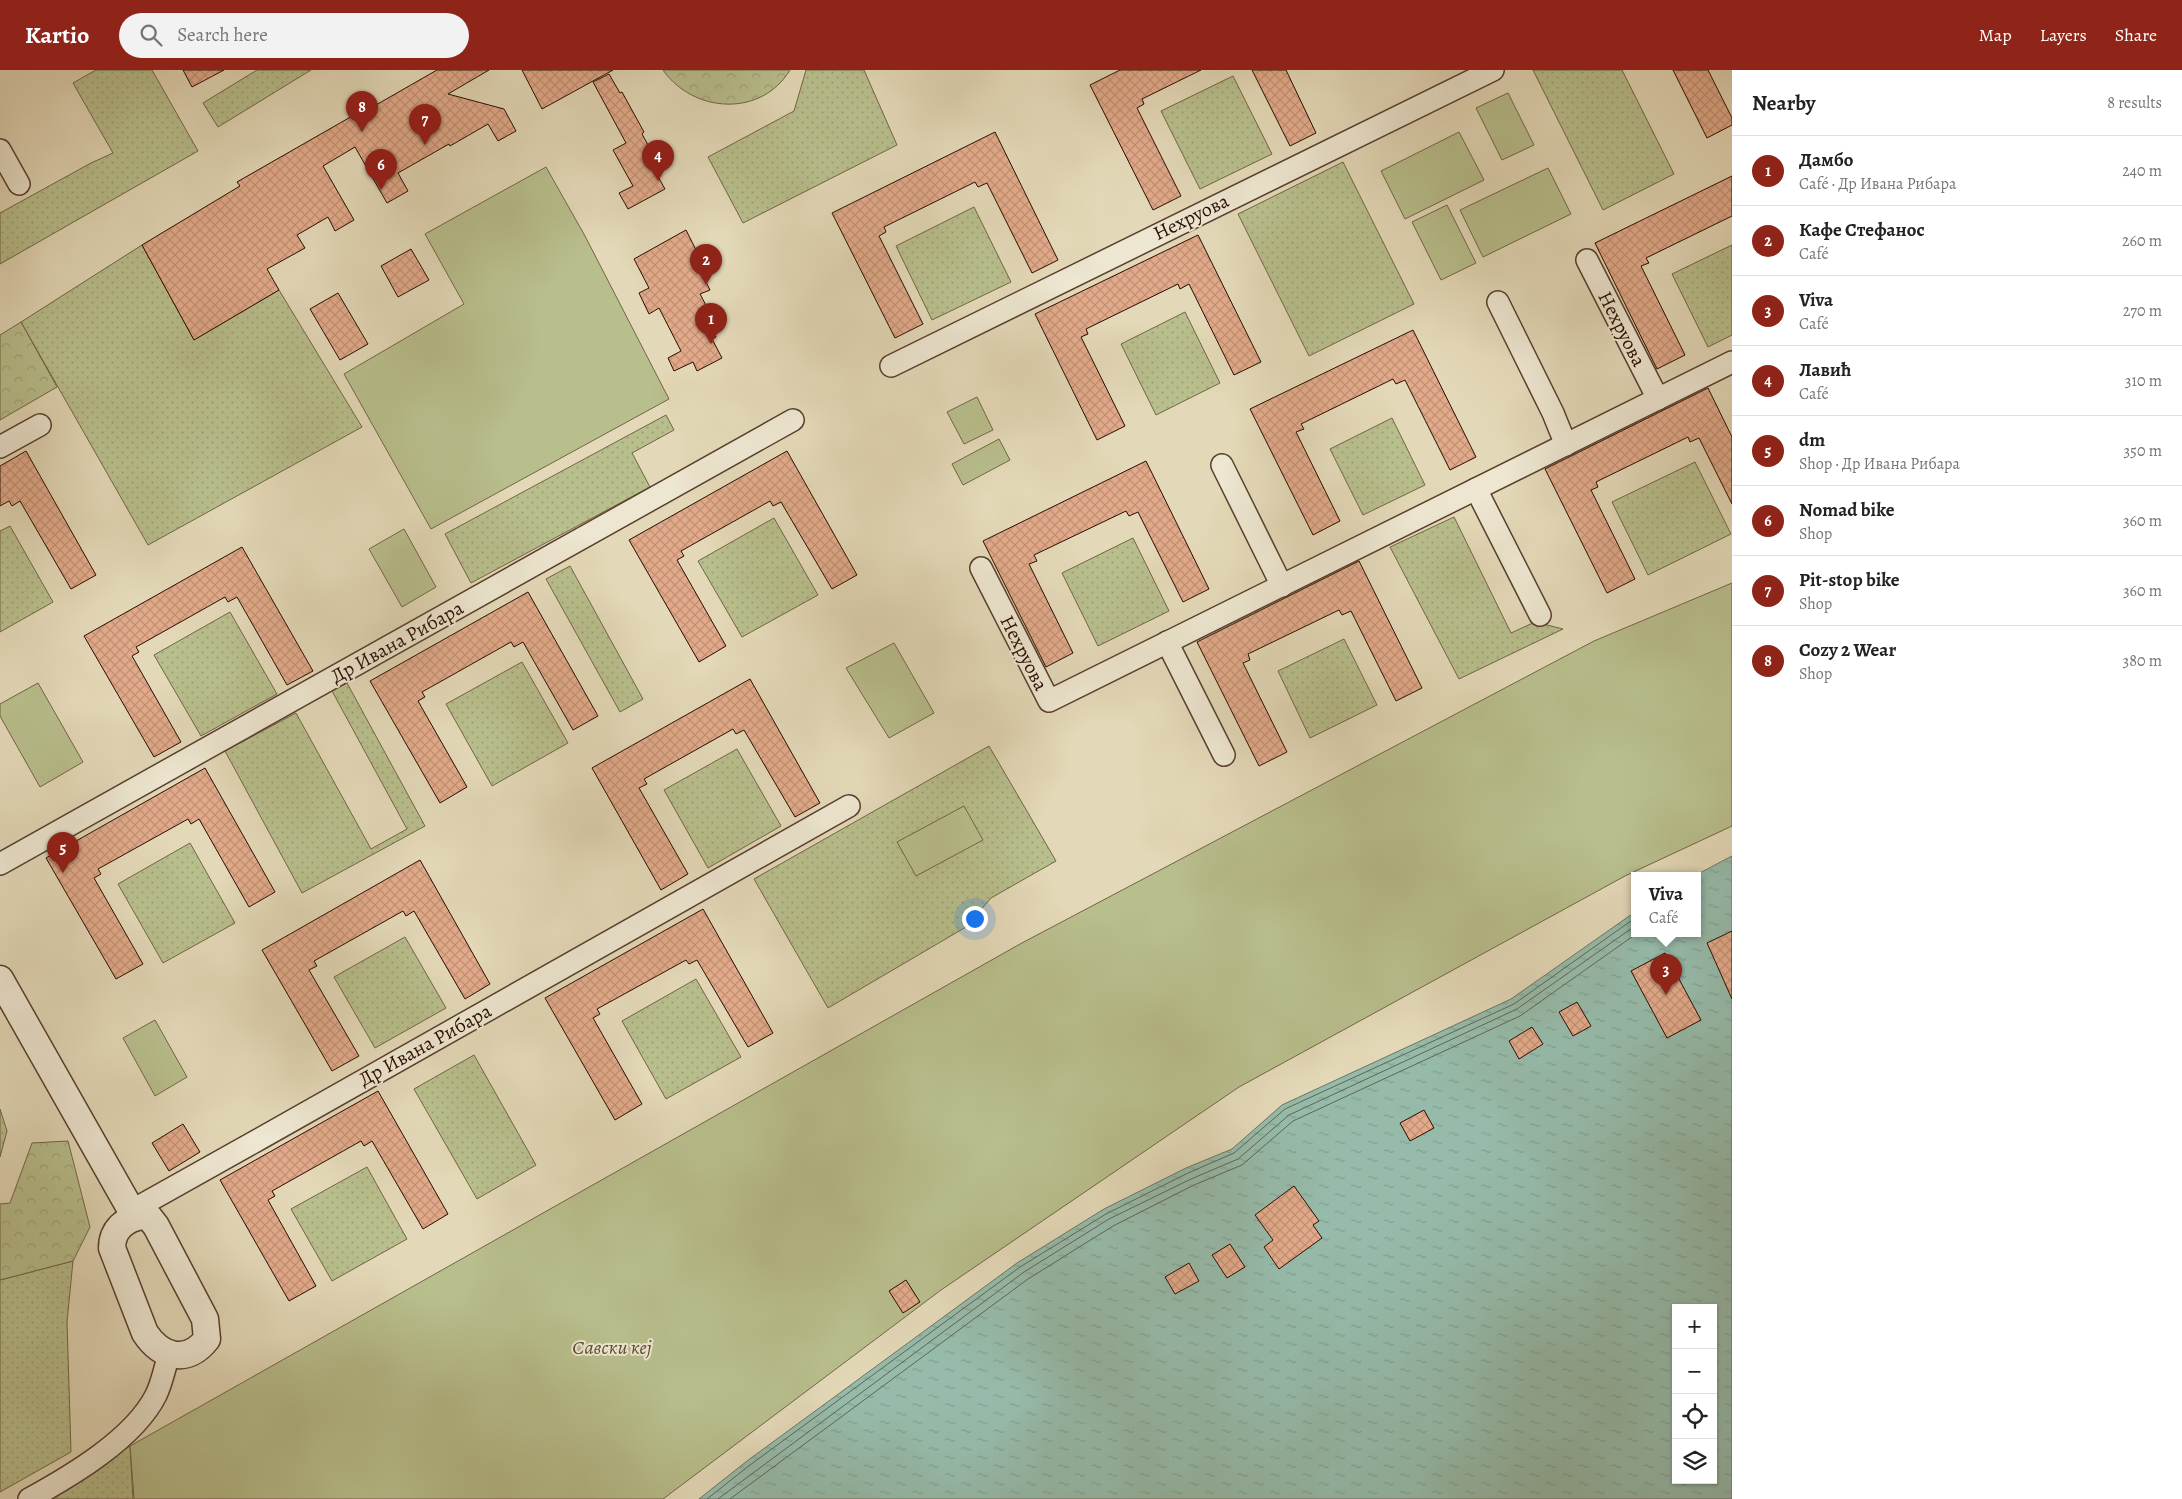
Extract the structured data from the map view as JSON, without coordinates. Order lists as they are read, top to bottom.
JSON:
{
  "streets": {
    "street": ["Нехруова", "Др Ивана Рибара"]
  },
  "parks": ["Савски кеј"],
  "page": {
    "header": "Kartio",
    "search": "Search here",
    "nav": ["Map", "Layers", "Share"],
    "heading": ["Nearby", "8 results"],
    "pins": [
      "8",
      "7",
      "4",
      "6",
      "2",
      "1",
      "5",
      "3"
    ],
    "list": [
      {
        "mark": "1",
        "name": "Дамбо",
        "note": "Café · Др Ивана Рибара",
        "value": "240 m"
      },
      {
        "mark": "2",
        "name": "Кафе Стефанос",
        "note": "Café",
        "value": "260 m"
      },
      {
        "mark": "3",
        "name": "Viva",
        "note": "Café",
        "value": "270 m"
      },
      {
        "mark": "4",
        "name": "Лавић",
        "note": "Café",
        "value": "310 m"
      },
      {
        "mark": "5",
        "name": "dm",
        "note": "Shop · Др Ивана Рибара",
        "value": "350 m"
      },
      {
        "mark": "6",
        "name": "Nomad bike",
        "note": "Shop",
        "value": "360 m"
      },
      {
        "mark": "7",
        "name": "Pit-stop bike",
        "note": "Shop",
        "value": "360 m"
      },
      {
        "mark": "8",
        "name": "Cozy 2 Wear",
        "note": "Shop",
        "value": "380 m"
      }
    ],
    "popup": ["Viva", "Café"],
    "map_buttons": ["+", "−"]
  }
}
